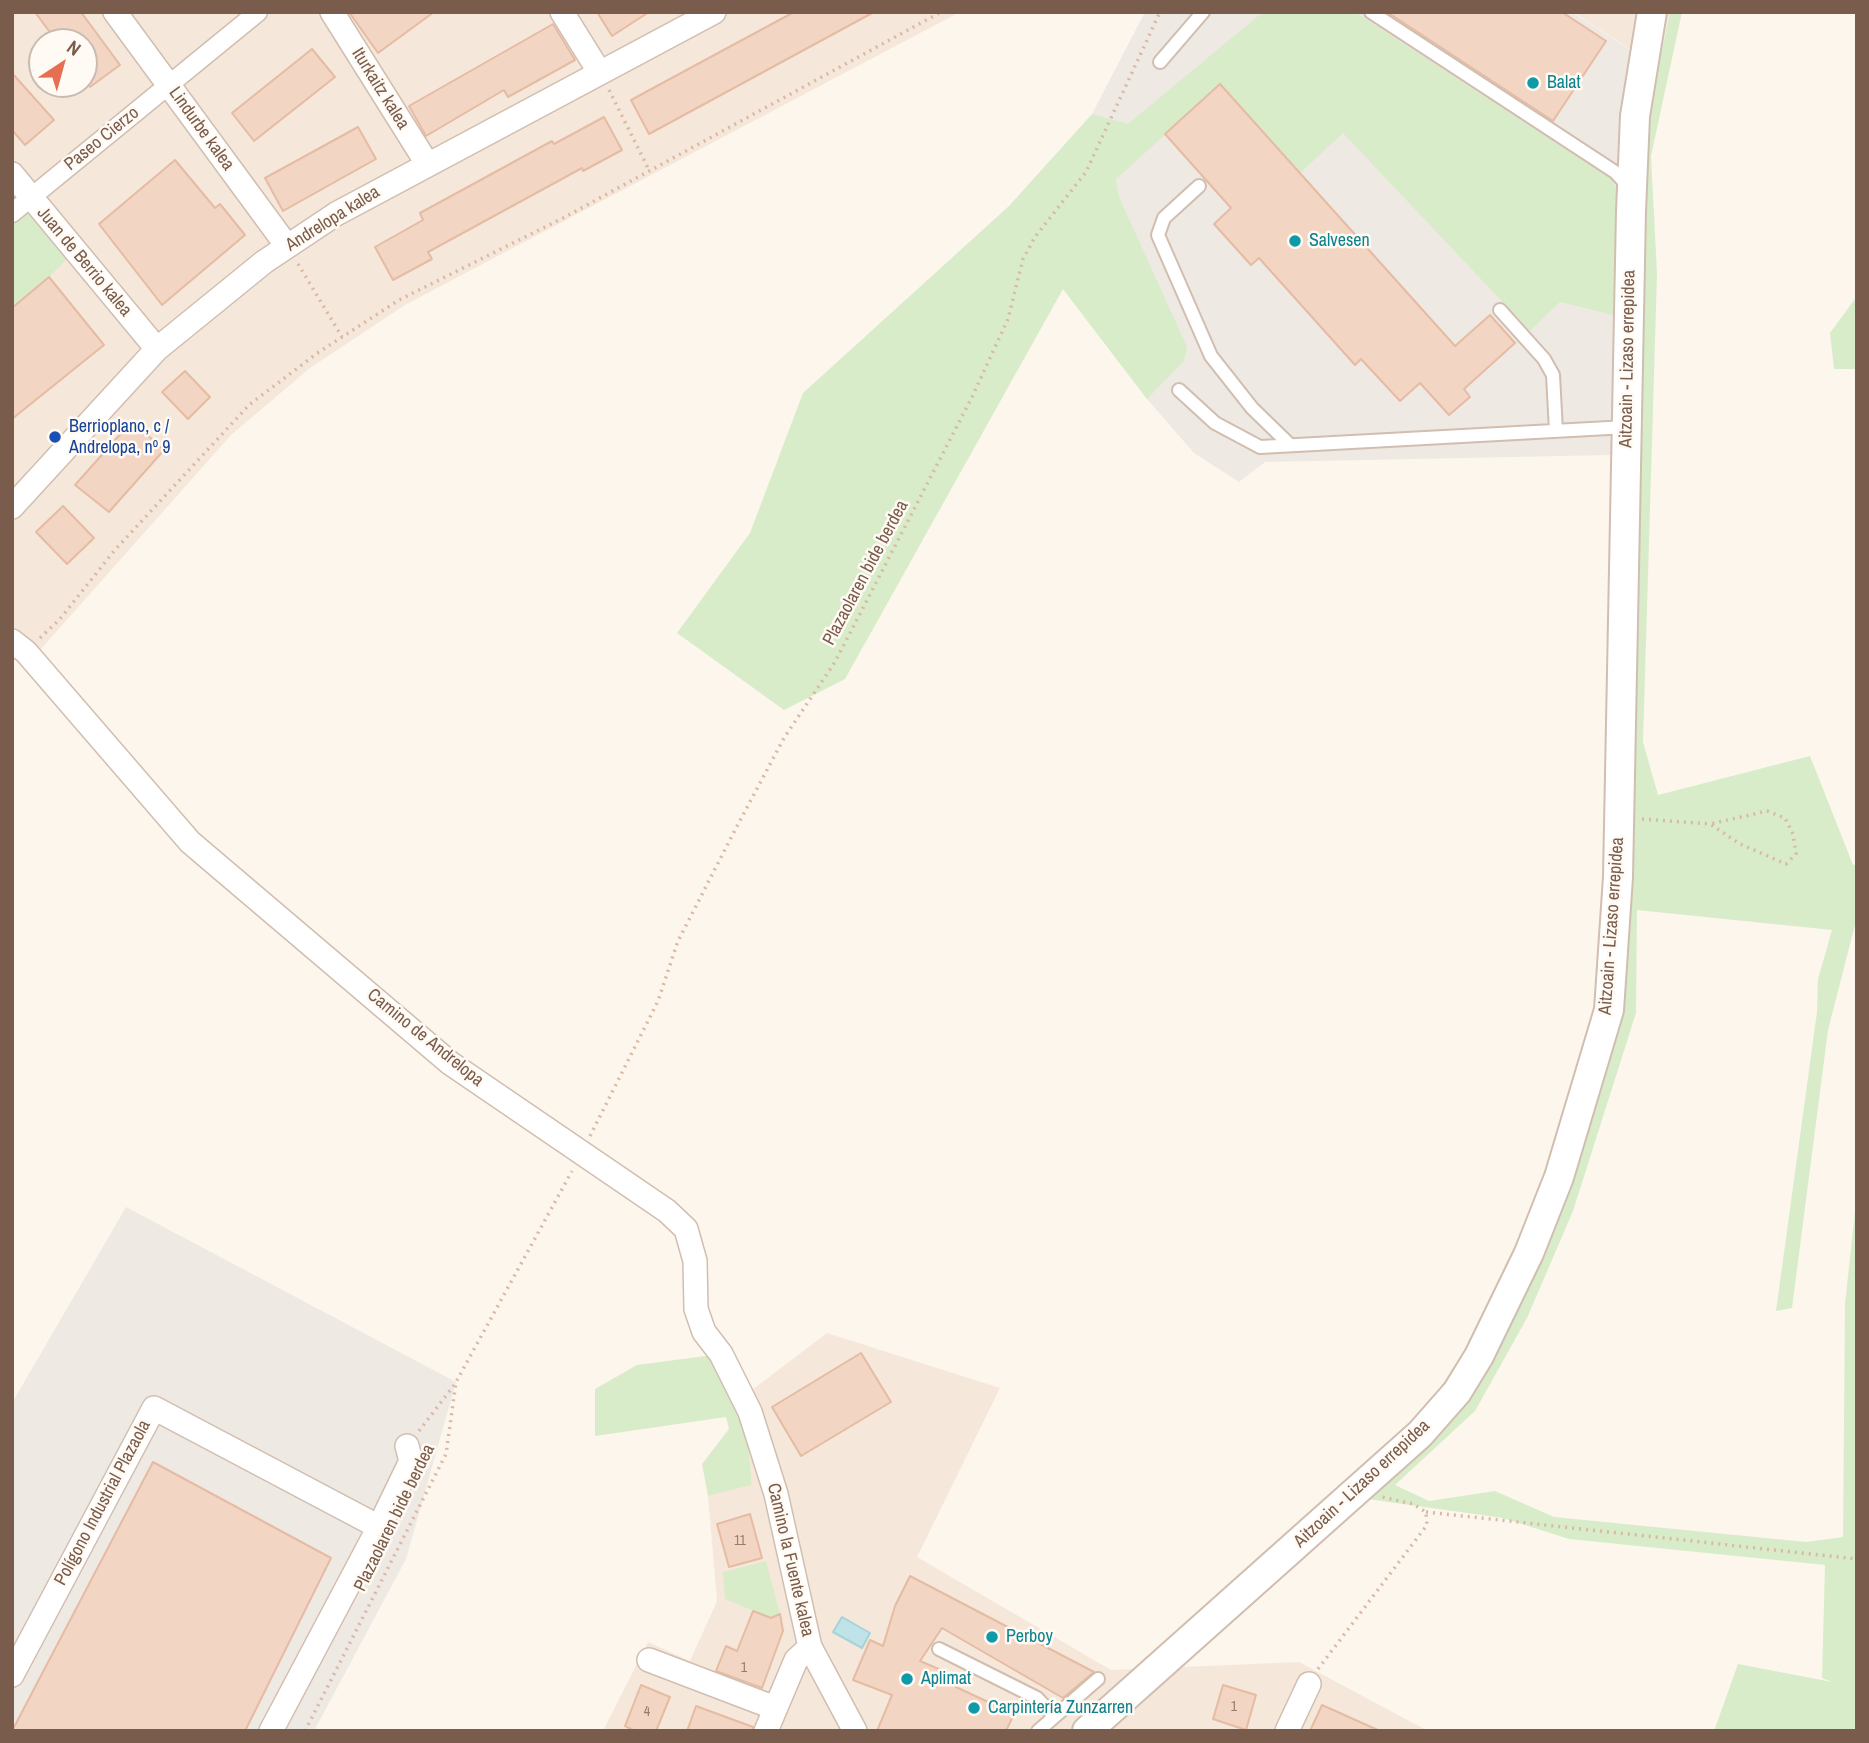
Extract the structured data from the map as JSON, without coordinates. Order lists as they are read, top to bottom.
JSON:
{
  "streets": {
    "street": [
      "Iturkaitz kalea",
      "Lindurbe kalea",
      "Paseo Cierzo",
      "Andrelopa kalea",
      "Juan de Berrio kalea",
      "Aitzoain - Lizaso errepidea",
      "Camino de Andrelopa",
      "Polígono Industrial Plazaola",
      "Camino la Fuente kalea"
    ],
    "path": ["Plazaolaren bide berdea"]
  },
  "crossings": [
    ["Iturkaitz kalea", "Andrelopa kalea"],
    ["Lindurbe kalea", "Paseo Cierzo"],
    ["Lindurbe kalea", "Andrelopa kalea"],
    ["Paseo Cierzo", "Juan de Berrio kalea"],
    ["Andrelopa kalea", "Juan de Berrio kalea"],
    ["Camino de Andrelopa", "Camino la Fuente kalea"]
  ],
  "places": [
    "Balat",
    "Salvesen",
    "Berrioplano, c / Andrelopa, nº 9",
    "Perboy",
    "Aplimat",
    "Carpintería Zunzarren"
  ],
  "house_numbers": [
    "11",
    "1",
    "1",
    "4"
  ],
  "north": "top right"
}
